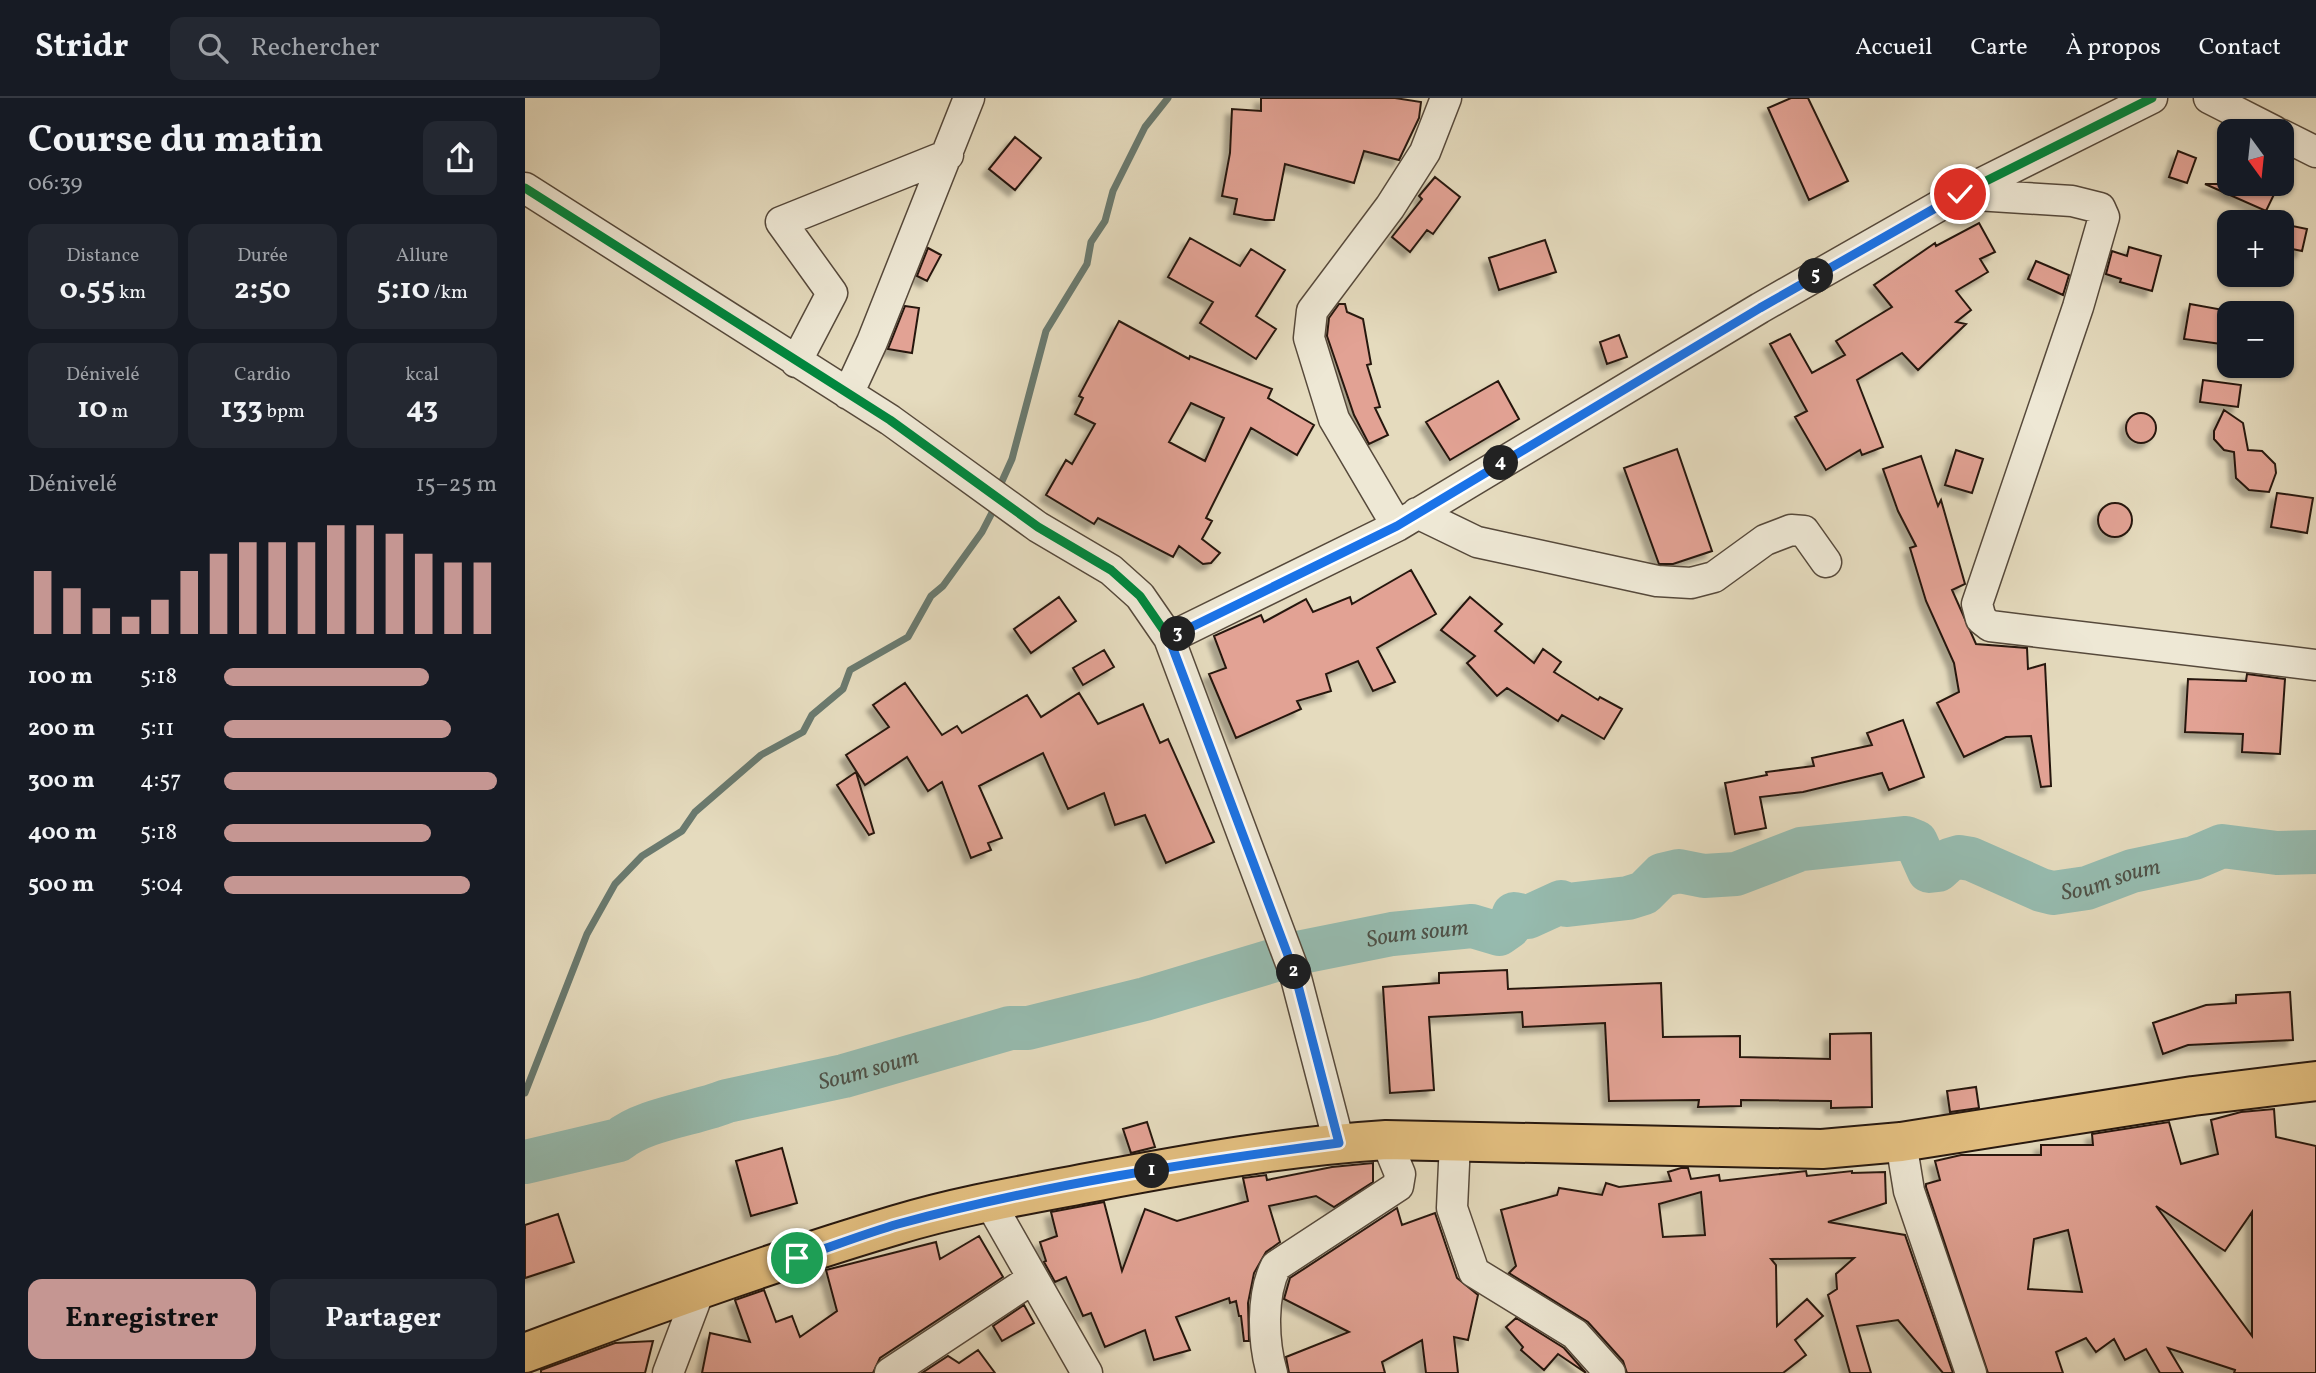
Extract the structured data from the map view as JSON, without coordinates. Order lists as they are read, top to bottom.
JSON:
{
  "water": ["Soum soum"],
  "north": "bottom",
  "page": {
    "header": "Stridr",
    "search": "Rechercher",
    "nav": [
      "Accueil",
      "Carte",
      "À propos",
      "Contact"
    ],
    "heading": ["Course du matin", "06:39"],
    "map_buttons": ["+", "−"],
    "stats": [
      ["Distance", "0.55 km"],
      ["Durée", "2:50"],
      ["Allure", "5:10 /km"],
      ["Dénivelé", "10 m"],
      ["Cardio", "133 bpm"],
      ["kcal", "43"]
    ],
    "pins": [
      "5",
      "4",
      "3",
      "2",
      "1"
    ],
    "chart": ["Dénivelé", "15–25 m"],
    "list": [
      {
        "name": "100 m",
        "note": "5:18"
      },
      {
        "name": "200 m",
        "note": "5:11"
      },
      {
        "name": "300 m",
        "note": "4:57"
      },
      {
        "name": "400 m",
        "note": "5:18"
      },
      {
        "name": "500 m",
        "note": "5:04"
      }
    ],
    "buttons": ["Enregistrer", "Partager"]
  }
}
